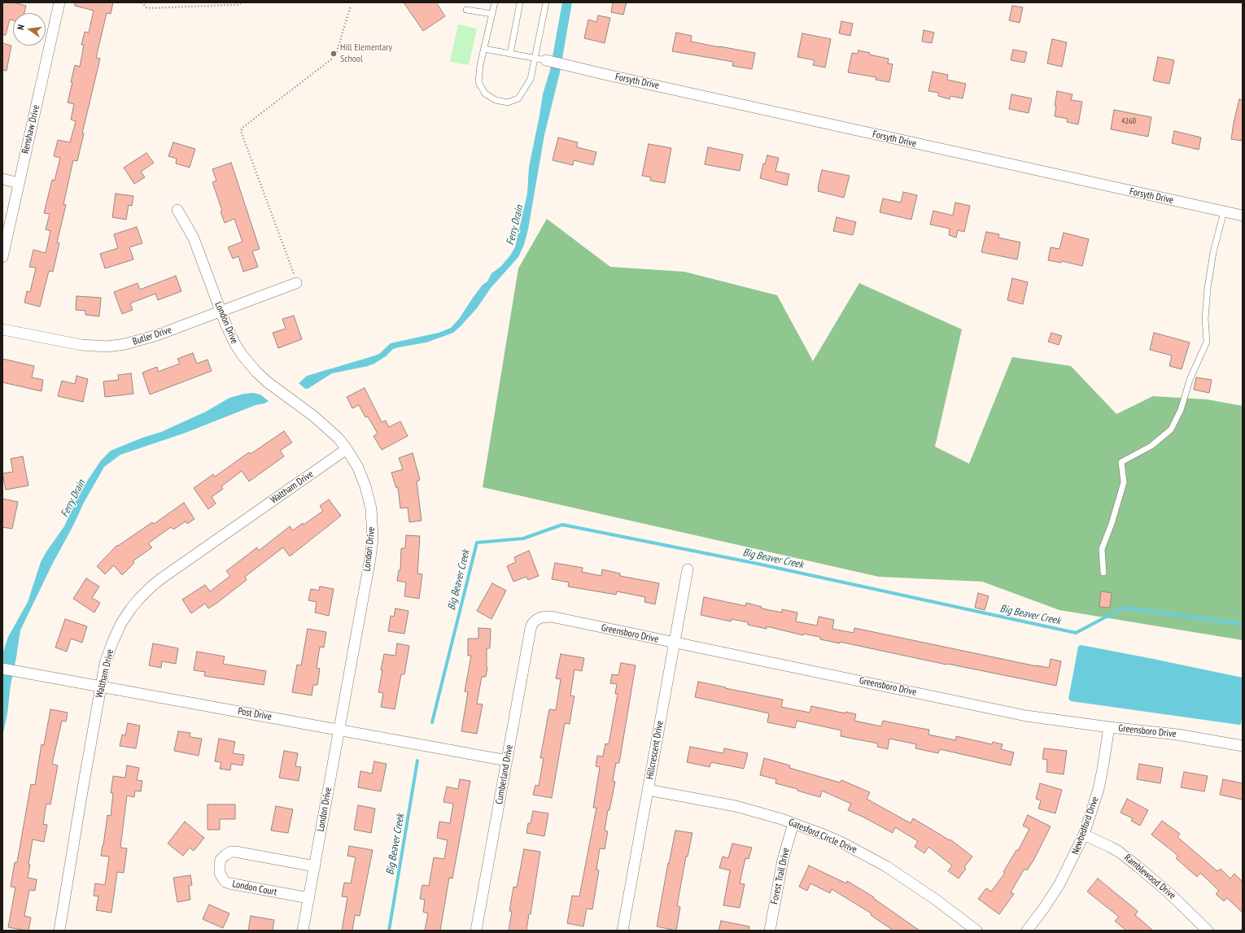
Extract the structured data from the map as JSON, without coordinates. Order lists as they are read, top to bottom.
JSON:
{
  "streets": {
    "street": [
      "Forsyth Drive",
      "Renshaw Drive",
      "London Drive",
      "Butler Drive",
      "Waltham Drive",
      "Greensboro Drive",
      "Post Drive",
      "Hillcrescent Drive",
      "Cumberland Drive",
      "Newbedford Drive",
      "Gatesford Circle Drive",
      "Forest Trail Drive",
      "Ramblewood Drive",
      "London Court"
    ]
  },
  "crossings": [
    ["London Drive", "Butler Drive"],
    ["London Drive", "Waltham Drive"],
    ["London Drive", "Post Drive"],
    ["London Drive", "London Court"],
    ["Waltham Drive", "Post Drive"],
    ["Greensboro Drive", "Hillcrescent Drive"],
    ["Greensboro Drive", "Cumberland Drive"],
    ["Greensboro Drive", "Newbedford Drive"],
    ["Post Drive", "Cumberland Drive"],
    ["Hillcrescent Drive", "Gatesford Circle Drive"],
    ["Newbedford Drive", "Ramblewood Drive"],
    ["Gatesford Circle Drive", "Forest Trail Drive"]
  ],
  "water": ["Ferry Drain", "Big Beaver Creek"],
  "places": ["Hill Elementary School"],
  "house_numbers": ["4260"],
  "north": "left"
}
